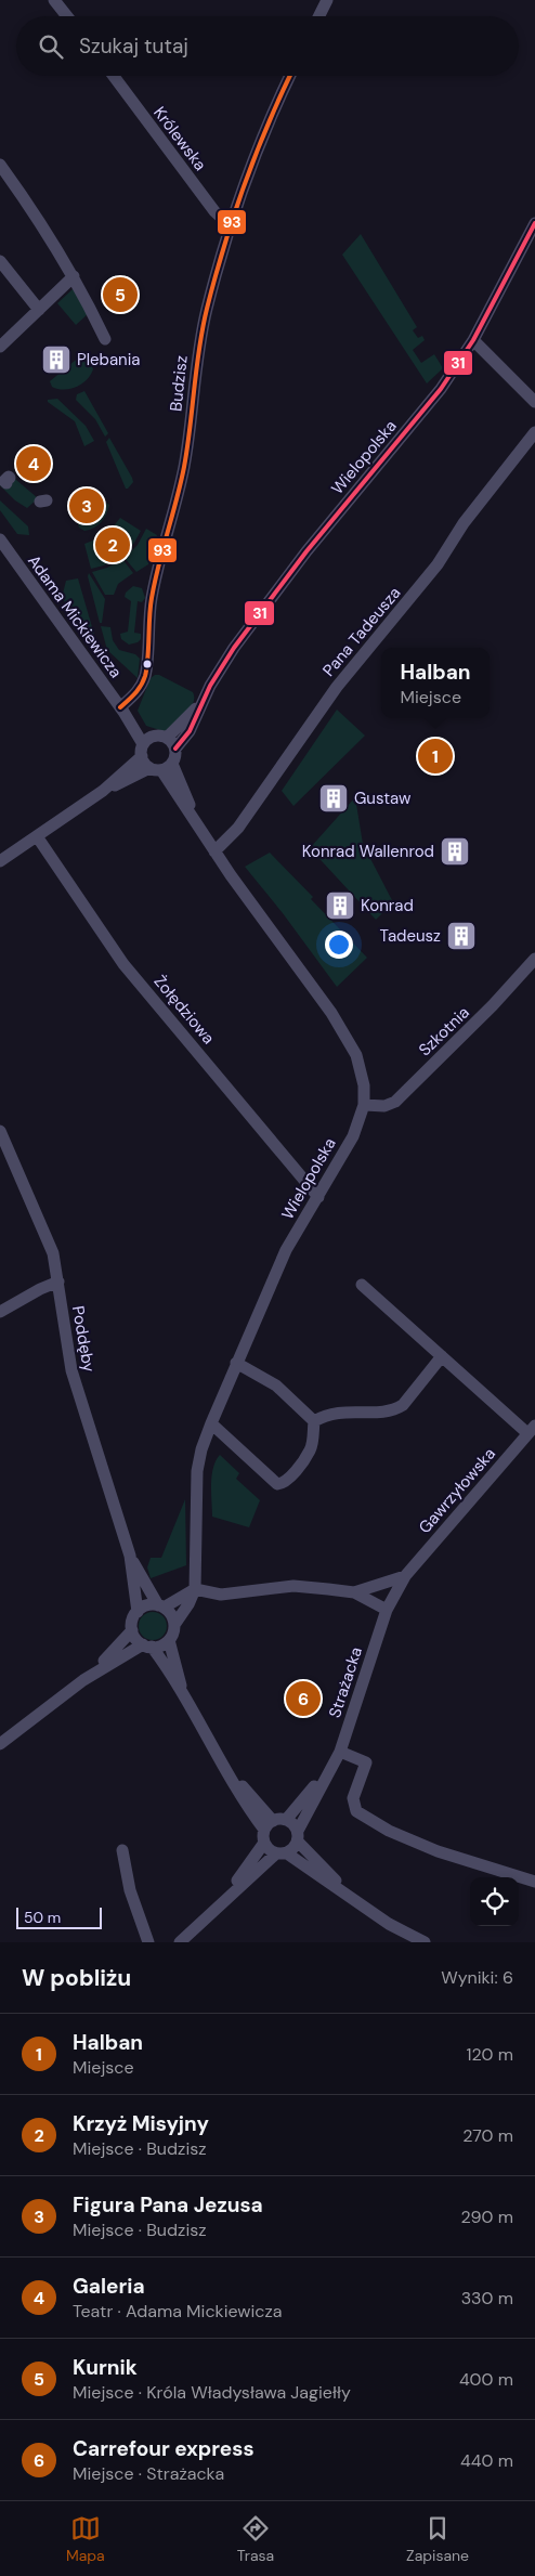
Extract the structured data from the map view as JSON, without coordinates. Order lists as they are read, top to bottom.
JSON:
{
  "streets": {
    "street": [
      "Królewska",
      "Budzisz",
      "Wielopolska",
      "Adama Mickiewicza",
      "Pana Tadeusza",
      "Żołędziowa",
      "Szkotnia",
      "Poddęby",
      "Gawrzyłowska",
      "Strażacka"
    ]
  },
  "crossings": [
    ["Królewska", "Budzisz"],
    ["Budzisz", "Adama Mickiewicza"],
    ["Wielopolska", "Adama Mickiewicza"],
    ["Wielopolska", "Pana Tadeusza"],
    ["Wielopolska", "Żołędziowa"],
    ["Wielopolska", "Szkotnia"],
    ["Wielopolska", "Poddęby"],
    ["Gawrzyłowska", "Strażacka"]
  ],
  "places": {
    "building": [
      "Plebania",
      "Gustaw",
      "Konrad Wallenrod",
      "Konrad",
      "Tadeusz"
    ]
  },
  "lines": ["transit line 93", "transit line 31"],
  "scale_bar": "50 m",
  "page": {
    "search": "Szukaj tutaj",
    "pins": [
      "5",
      "4",
      "3",
      "2",
      "1",
      "6"
    ],
    "popup": ["Halban", "Miejsce"],
    "scale": "50 m",
    "heading": ["W pobliżu", "Wyniki: 6"],
    "list": [
      {
        "mark": "1",
        "name": "Halban",
        "note": "Miejsce",
        "value": "120 m"
      },
      {
        "mark": "2",
        "name": "Krzyż Misyjny",
        "note": "Miejsce · Budzisz",
        "value": "270 m"
      },
      {
        "mark": "3",
        "name": "Figura Pana Jezusa",
        "note": "Miejsce · Budzisz",
        "value": "290 m"
      },
      {
        "mark": "4",
        "name": "Galeria",
        "note": "Teatr · Adama Mickiewicza",
        "value": "330 m"
      },
      {
        "mark": "5",
        "name": "Kurnik",
        "note": "Miejsce · Króla Władysława Jagiełły",
        "value": "400 m"
      },
      {
        "mark": "6",
        "name": "Carrefour express",
        "note": "Miejsce · Strażacka",
        "value": "440 m"
      }
    ],
    "nav": ["Mapa", "Trasa", "Zapisane"]
  }
}
